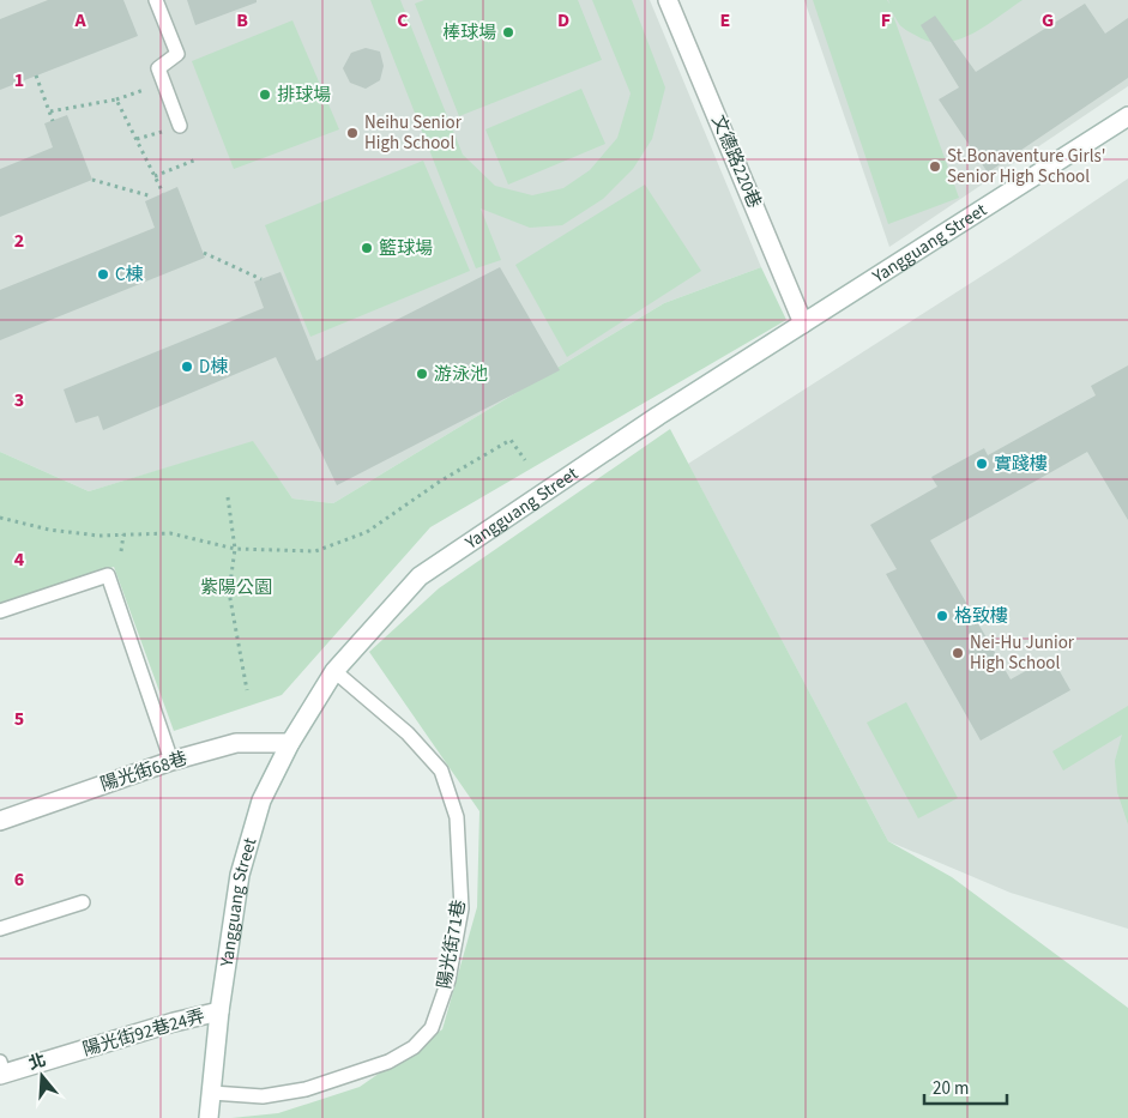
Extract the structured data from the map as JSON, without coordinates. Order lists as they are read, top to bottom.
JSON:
{
  "streets": {
    "street": [
      "文德路220巷",
      "Yangguang Street",
      "陽光街68巷",
      "陽光街92巷24弄"
    ],
    "lane": ["陽光街71巷"]
  },
  "crossings": [
    ["文德路220巷", "Yangguang Street"],
    ["Yangguang Street", "陽光街68巷"],
    ["Yangguang Street", "陽光街71巷"],
    ["Yangguang Street", "陽光街92巷24弄"]
  ],
  "parks": ["紫陽公園"],
  "places": [
    "棒球場",
    "排球場",
    "Neihu Senior High School",
    "St.Bonaventure Girls' Senior High School",
    "籃球場",
    "C棟",
    "D棟",
    "游泳池",
    "實踐樓",
    "格致樓",
    "Nei-Hu Junior High School"
  ],
  "scale_bar": "20 m",
  "north": "top",
  "grid": {
    "columns": [
      "A",
      "B",
      "C",
      "D",
      "E",
      "F",
      "G"
    ],
    "rows": [
      "1",
      "2",
      "3",
      "4",
      "5",
      "6"
    ]
  }
}
